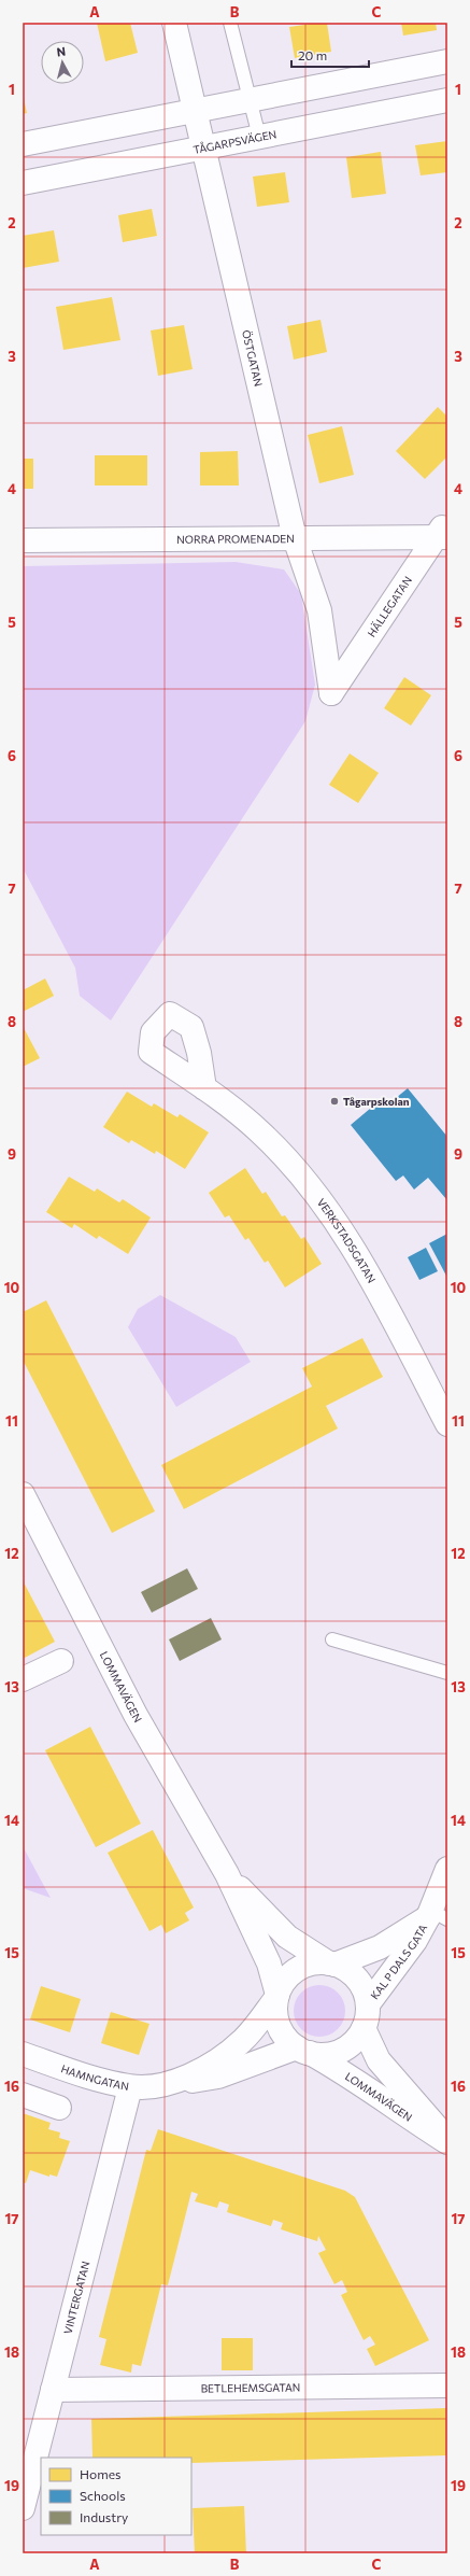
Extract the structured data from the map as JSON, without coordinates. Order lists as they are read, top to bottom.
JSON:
{
  "streets": {
    "street": [
      "TÅGARPSVÄGEN",
      "ÖSTGATAN",
      "NORRA PROMENADEN",
      "HÄLLEGATAN",
      "VERKSTADSGATAN",
      "LOMMAVÄGEN",
      "KAL P DALS GATA",
      "HAMNGATAN",
      "VINTERGATAN",
      "BETLEHEMSGATAN"
    ]
  },
  "crossings": [
    ["TÅGARPSVÄGEN", "ÖSTGATAN"],
    ["ÖSTGATAN", "NORRA PROMENADEN"],
    ["ÖSTGATAN", "HÄLLEGATAN"],
    ["NORRA PROMENADEN", "HÄLLEGATAN"],
    ["LOMMAVÄGEN", "KAL P DALS GATA"],
    ["LOMMAVÄGEN", "HAMNGATAN"],
    ["KAL P DALS GATA", "HAMNGATAN"],
    ["HAMNGATAN", "VINTERGATAN"],
    ["VINTERGATAN", "BETLEHEMSGATAN"]
  ],
  "places": ["Tågarpskolan"],
  "legend": ["Homes", "Schools", "Industry"],
  "scale_bar": "20 m",
  "north": "top",
  "grid": {
    "columns": ["A", "B", "C"],
    "rows": [
      "1",
      "2",
      "3",
      "4",
      "5",
      "6",
      "7",
      "8",
      "9",
      "10",
      "11",
      "12",
      "13",
      "14",
      "15",
      "16",
      "17",
      "18",
      "19"
    ]
  }
}
